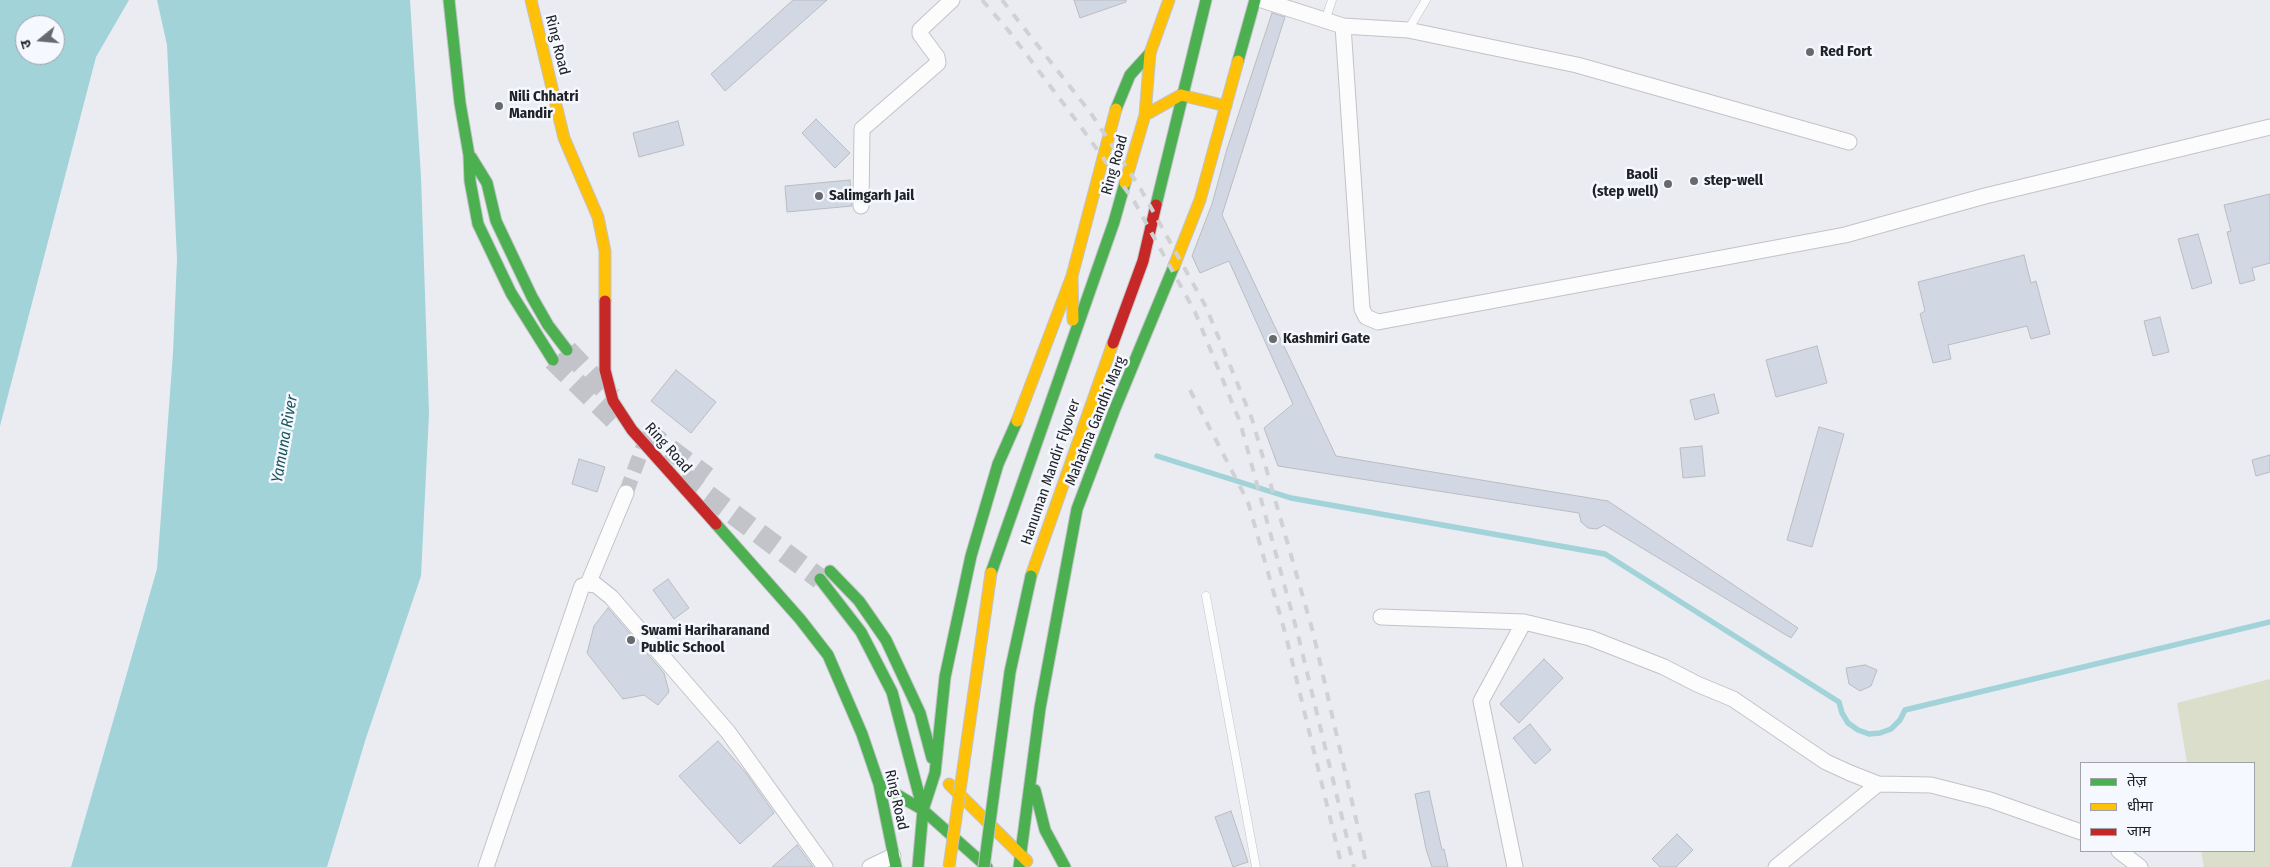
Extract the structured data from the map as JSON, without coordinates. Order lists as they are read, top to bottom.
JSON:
{
  "streets": {
    "main road": ["Ring Road", "Mahatma Gandhi Marg", "Hanuman Mandir Flyover"]
  },
  "crossings": [
    ["Ring Road", "Hanuman Mandir Flyover"]
  ],
  "water": ["Yamuna River"],
  "places": [
    "Red Fort",
    "Nili Chhatri Mandir",
    "step-well",
    "Baoli (step well)",
    "Salimgarh Jail",
    "Kashmiri Gate",
    "Swami Hariharanand Public School"
  ],
  "legend": ["तेज़", "धीमा", "जाम"],
  "north": "left"
}
